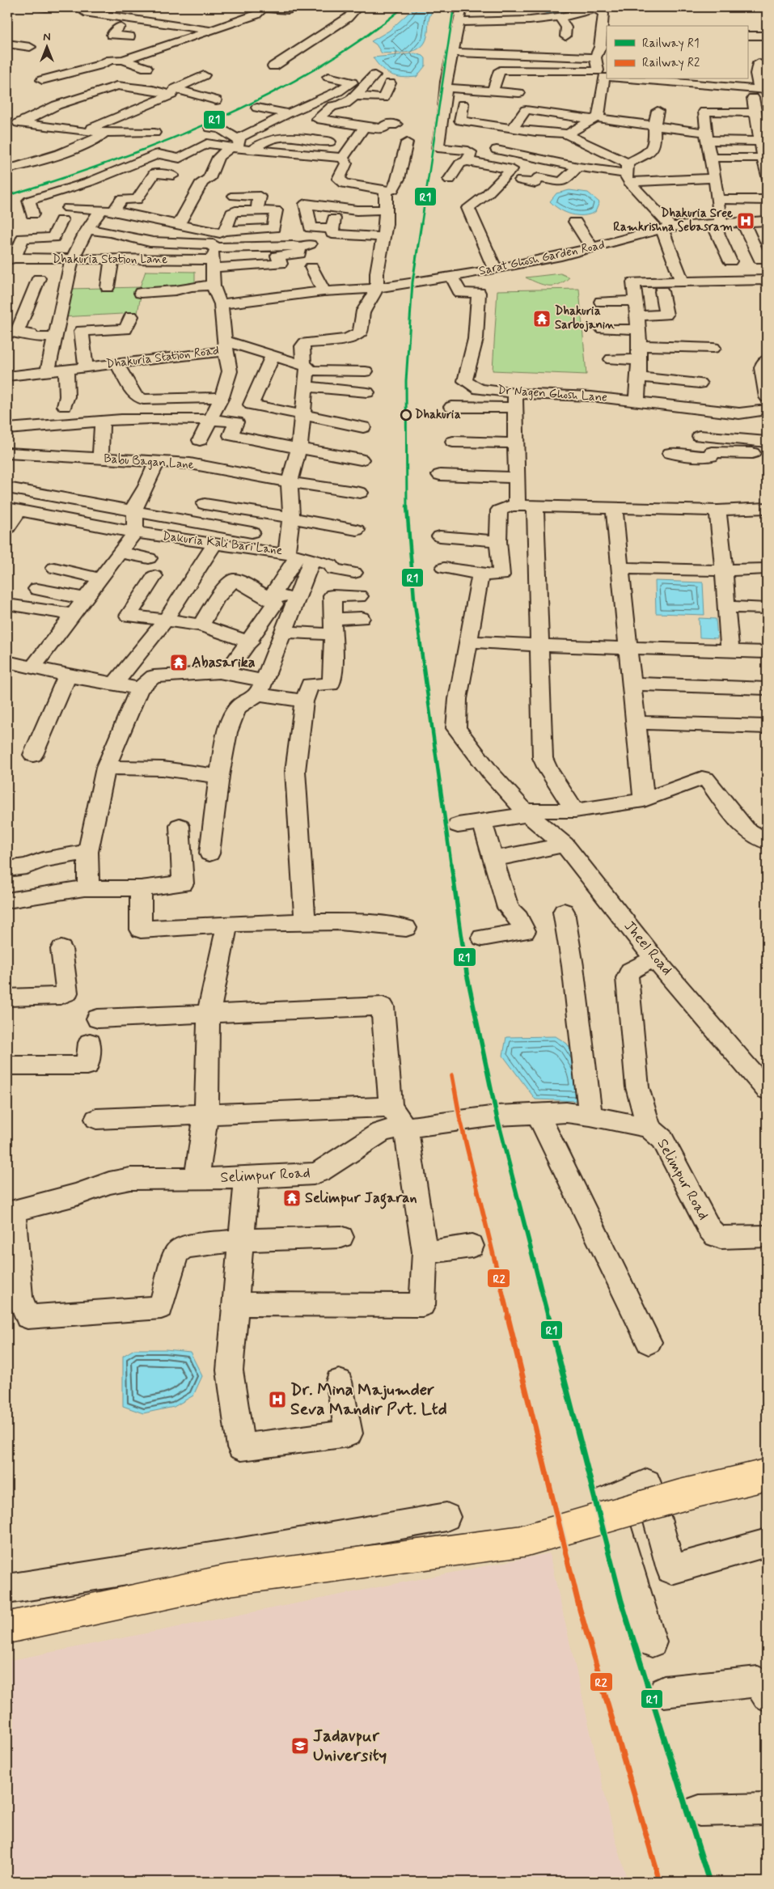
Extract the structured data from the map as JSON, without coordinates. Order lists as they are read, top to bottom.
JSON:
{
  "streets": {
    "street": [
      "Sarat Ghosh Garden Road",
      "Dhakuria Station Lane",
      "Dhakuria Station Road",
      "Dr Nagen Ghosh Lane",
      "Babu Bagan Lane",
      "Dakuria Kali Bari Lane",
      "Jheel Road",
      "Selimpur Road"
    ]
  },
  "crossings": [
    ["Sarat Ghosh Garden Road", "Dr Nagen Ghosh Lane"],
    ["Sarat Ghosh Garden Road", "Dakuria Kali Bari Lane"],
    ["Dhakuria Station Lane", "Dhakuria Station Road"],
    ["Babu Bagan Lane", "Dakuria Kali Bari Lane"]
  ],
  "places": {
    "hospital": ["Dhakuria Sree Ramkrishna Sebasram", "Dr. Mina Majumder Seva Mandir Pvt. Ltd"],
    "temple": ["Dhakuria Sarbojanin", "Abasarika", "Selimpur Jagaran"],
    "other": ["Dhakuria"],
    "school or university": ["Jadavpur University"]
  },
  "lines": ["rail line R1", "rail line R2"],
  "legend": ["Railway R1", "Railway R2"],
  "north": "top"
}
